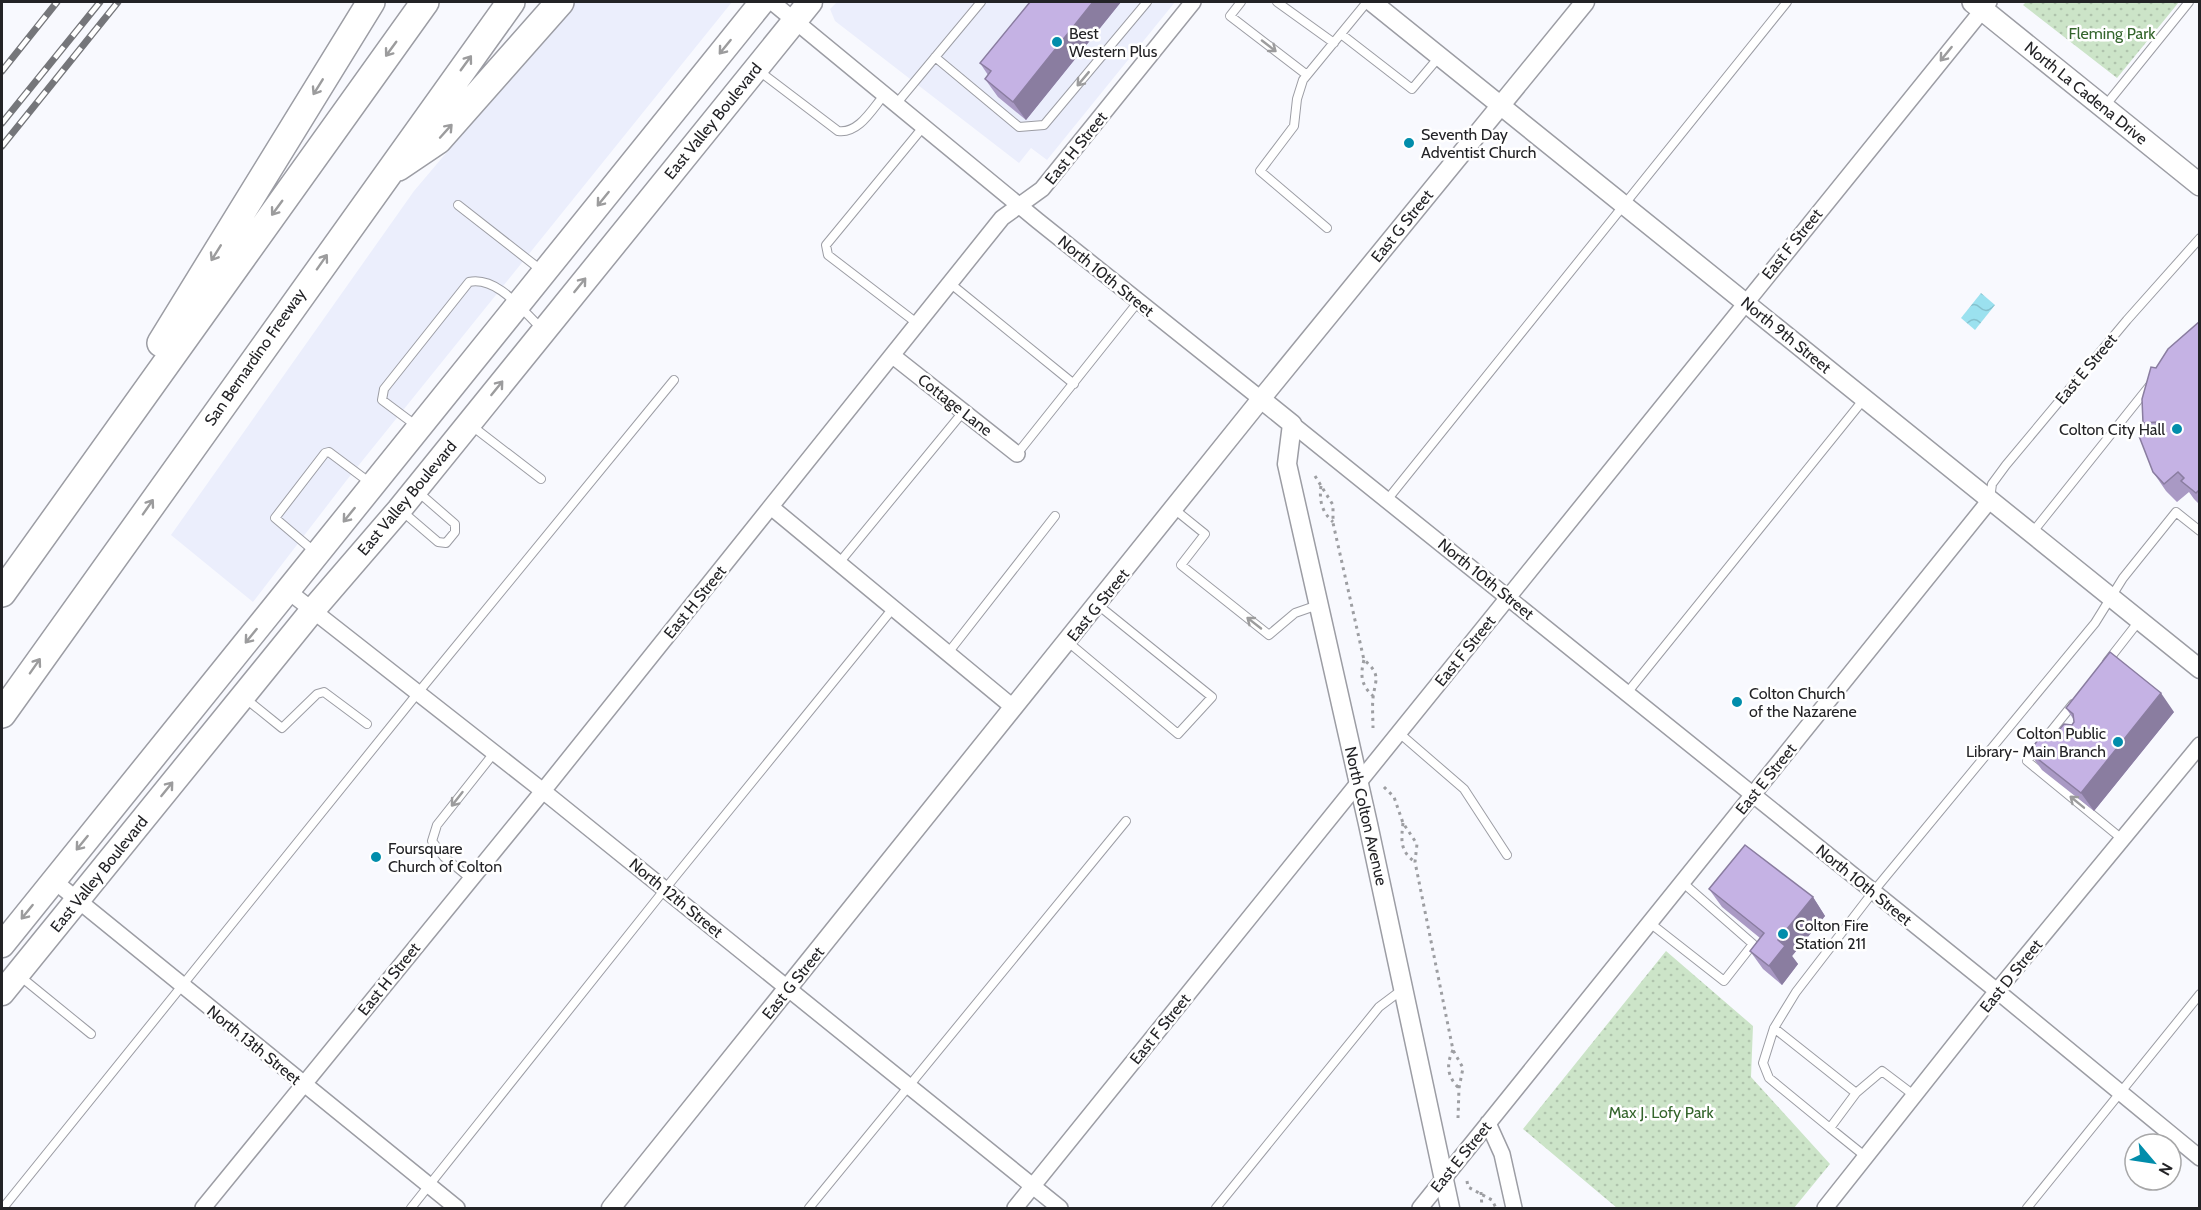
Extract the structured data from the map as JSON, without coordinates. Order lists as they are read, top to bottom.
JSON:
{
  "streets": {
    "highway": ["San Bernardino Freeway"],
    "main road": ["North La Cadena Drive", "East Valley Boulevard"],
    "street": [
      "East H Street",
      "East G Street",
      "East F Street",
      "North 10th Street",
      "North 9th Street",
      "East E Street",
      "Cottage Lane",
      "North Colton Avenue",
      "North 12th Street",
      "East D Street",
      "North 13th Street"
    ]
  },
  "crossings": [
    ["North La Cadena Drive", "East F Street"],
    ["East Valley Boulevard", "North 10th Street"],
    ["East Valley Boulevard", "North 12th Street"],
    ["East Valley Boulevard", "North 13th Street"],
    ["East H Street", "North 10th Street"],
    ["East H Street", "Cottage Lane"],
    ["East H Street", "North 12th Street"],
    ["East H Street", "North 13th Street"],
    ["East G Street", "North 10th Street"],
    ["East G Street", "North 9th Street"],
    ["East G Street", "North 12th Street"],
    ["East F Street", "North 10th Street"],
    ["East F Street", "North 9th Street"],
    ["East F Street", "North Colton Avenue"],
    ["East F Street", "North 12th Street"],
    ["North 10th Street", "East E Street"],
    ["North 10th Street", "North Colton Avenue"],
    ["North 10th Street", "East D Street"],
    ["North 9th Street", "East E Street"],
    ["East E Street", "North Colton Avenue"]
  ],
  "parks": ["Fleming Park", "Max J. Lofy Park"],
  "places": [
    "Best Western Plus",
    "Seventh Day Adventist Church",
    "Colton City Hall",
    "Colton Church of the Nazarene",
    "Colton Public Library- Main Branch",
    "Foursquare Church of Colton",
    "Colton Fire Station 211"
  ],
  "north": "bottom right"
}
